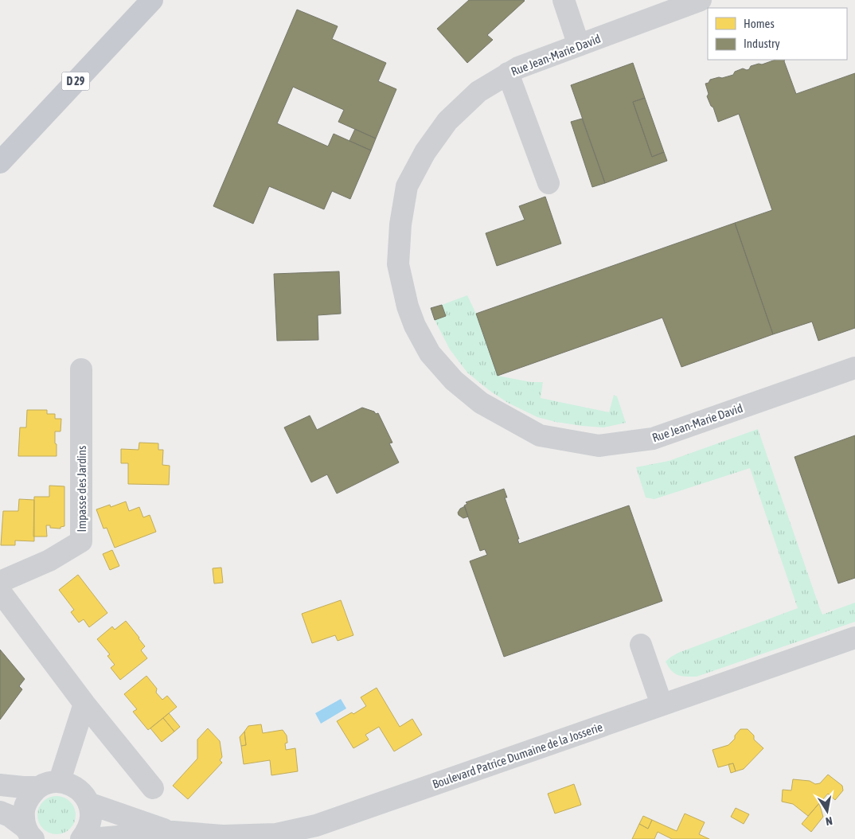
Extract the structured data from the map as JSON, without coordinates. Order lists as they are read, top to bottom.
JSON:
{
  "streets": {
    "main road": ["D 29"],
    "street": ["Rue Jean-Marie David", "Impasse des Jardins", "Boulevard Patrice Dumaine de la Josserie"]
  },
  "legend": ["Homes", "Industry"],
  "north": "bottom"
}
